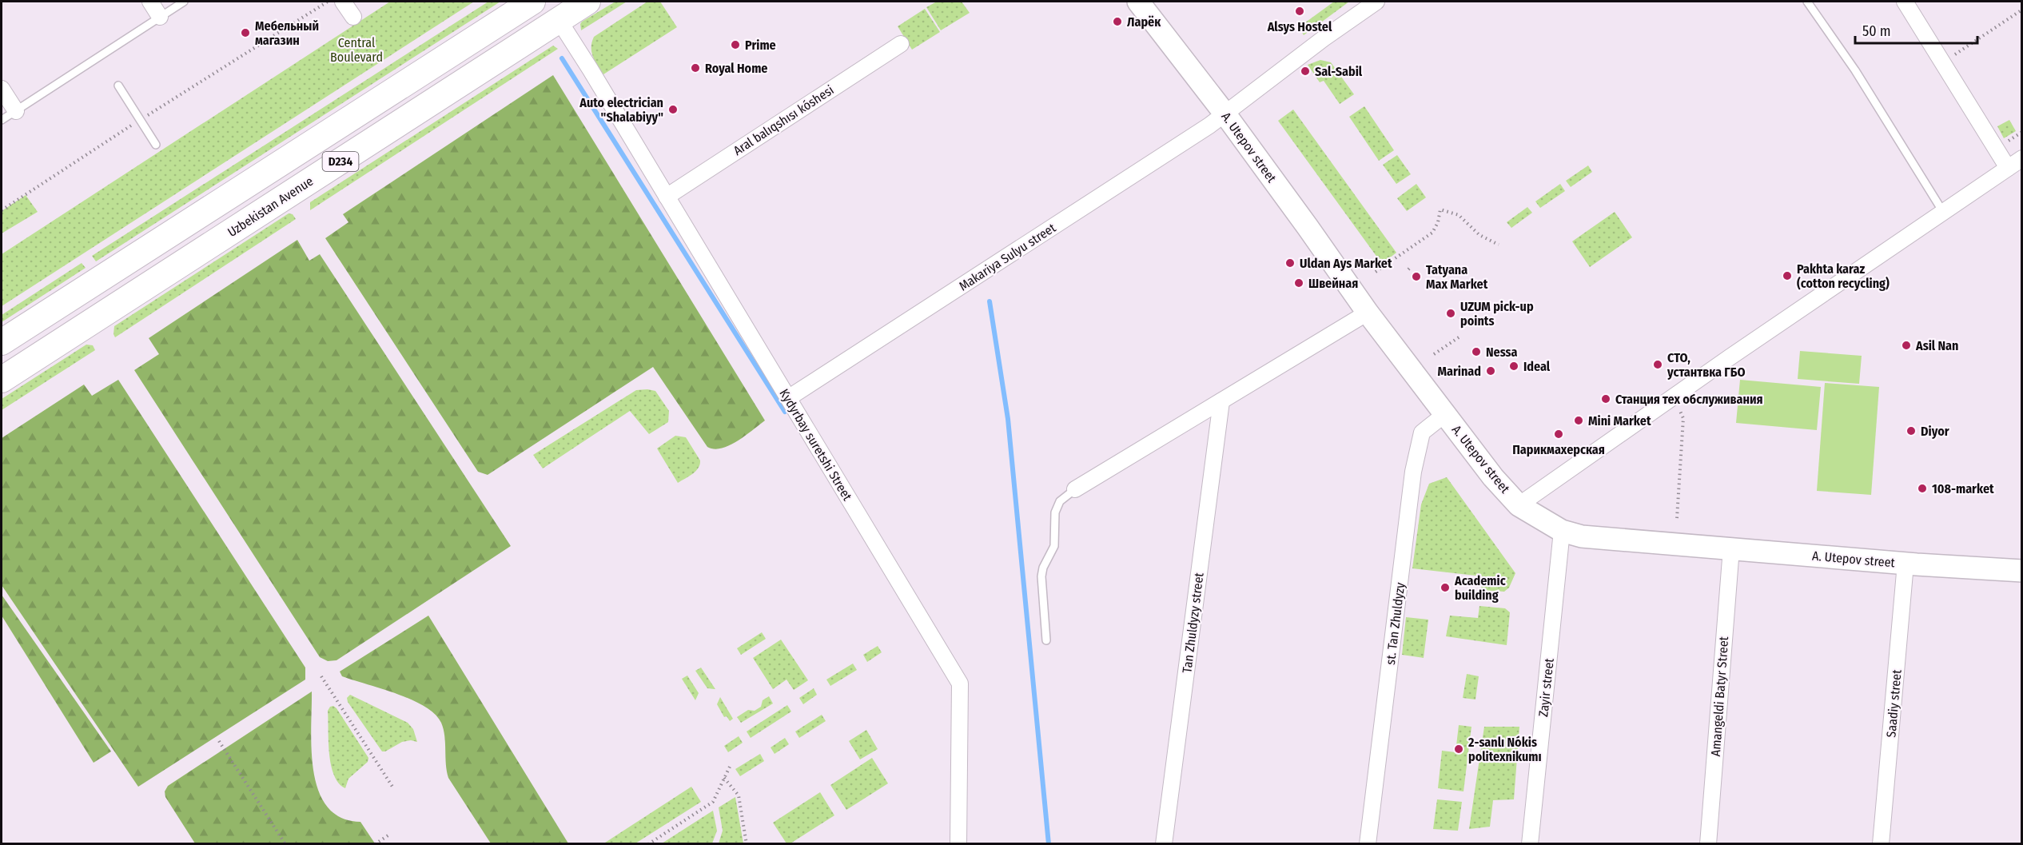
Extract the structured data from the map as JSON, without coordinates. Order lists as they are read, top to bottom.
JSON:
{
  "streets": {
    "main road": ["A. Utepov street", "D234", "Uzbekistan Avenue"],
    "street": [
      "Aral balıqshısı kóshesi",
      "Makariya Sulyu street",
      "Kydyrbay suretshi Street",
      "Tan Zhuldyzy street",
      "st. Tan Zhuldyzy",
      "Zayir street",
      "Amangeldi Batyr Street",
      "Saadiy street"
    ]
  },
  "crossings": [
    ["Aral balıqshısı kóshesi", "Kydyrbay suretshi Street"],
    ["A. Utepov street", "Makariya Sulyu street"],
    ["A. Utepov street", "st. Tan Zhuldyzy"],
    ["A. Utepov street", "Zayir street"],
    ["A. Utepov street", "Amangeldi Batyr Street"],
    ["A. Utepov street", "Saadiy street"],
    ["Uzbekistan Avenue", "Kydyrbay suretshi Street"],
    ["Makariya Sulyu street", "Kydyrbay suretshi Street"]
  ],
  "parks": ["Central Boulevard"],
  "places": [
    "Alsys Hostel",
    "Ларёк",
    "Мебельный магазин",
    "Prime",
    "Royal Home",
    "Sal-Sabil",
    "Auto electrician \"Shalabiyy\"",
    "Uldan Ays Market",
    "Pakhta karaz (cotton recycling)",
    "Tatyana Max Market",
    "Швейная",
    "UZUM pick-up points",
    "Asil Nan",
    "Nessa",
    "СТО, устантвка ГБО",
    "Ideal",
    "Marinad",
    "Станция тех обслуживания",
    "Mini Market",
    "Diyor",
    "Парикмахерская",
    "108-market",
    "Academic building",
    "2-sanlı Nókis politexnikumı"
  ],
  "scale_bar": "50 m"
}
